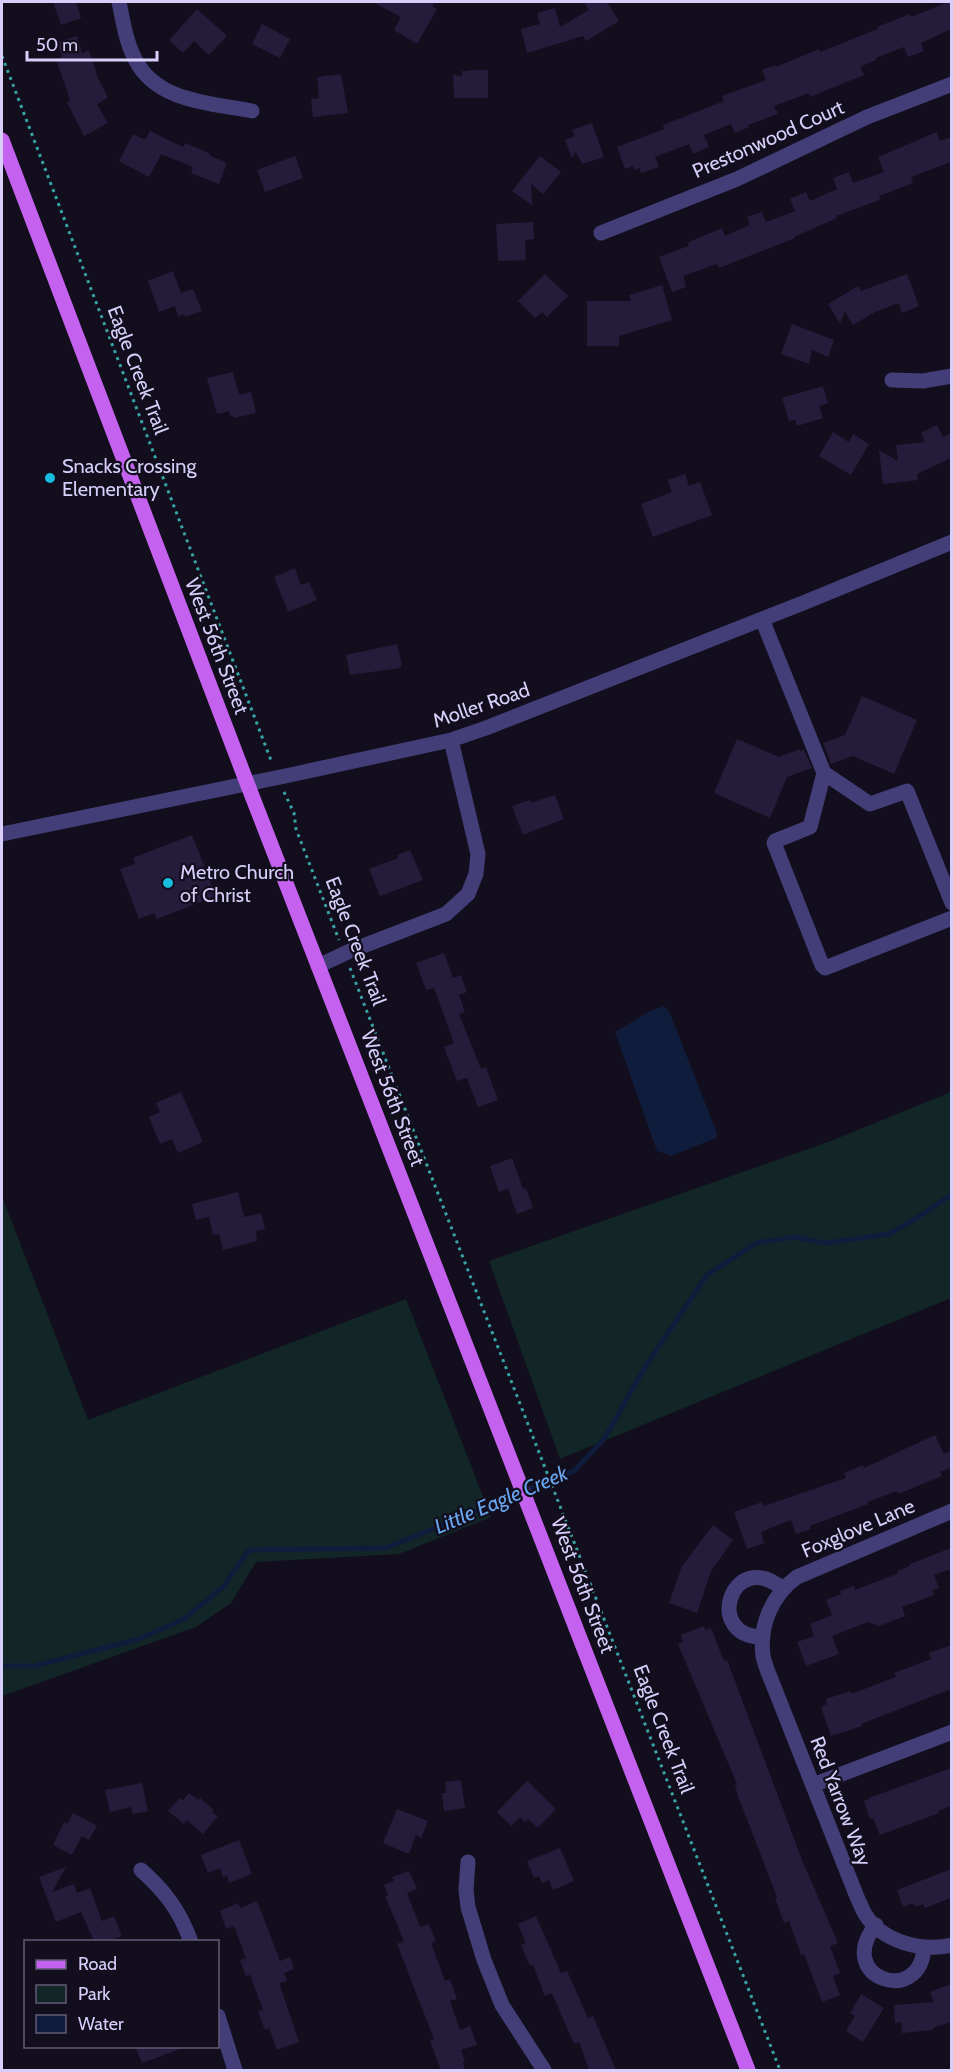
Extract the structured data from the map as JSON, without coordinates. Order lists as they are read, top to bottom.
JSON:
{
  "streets": {
    "main road": ["West 56th Street"],
    "street": [
      "Prestonwood Court",
      "Moller Road",
      "Foxglove Lane",
      "Red Yarrow Way"
    ],
    "path": ["Eagle Creek Trail"]
  },
  "crossings": [
    ["Eagle Creek Trail", "Moller Road"],
    ["West 56th Street", "Moller Road"],
    ["Foxglove Lane", "Red Yarrow Way"]
  ],
  "water": ["Little Eagle Creek"],
  "places": ["Snacks Crossing Elementary", "Metro Church of Christ"],
  "legend": ["Road", "Park", "Water"],
  "scale_bar": "50 m"
}
